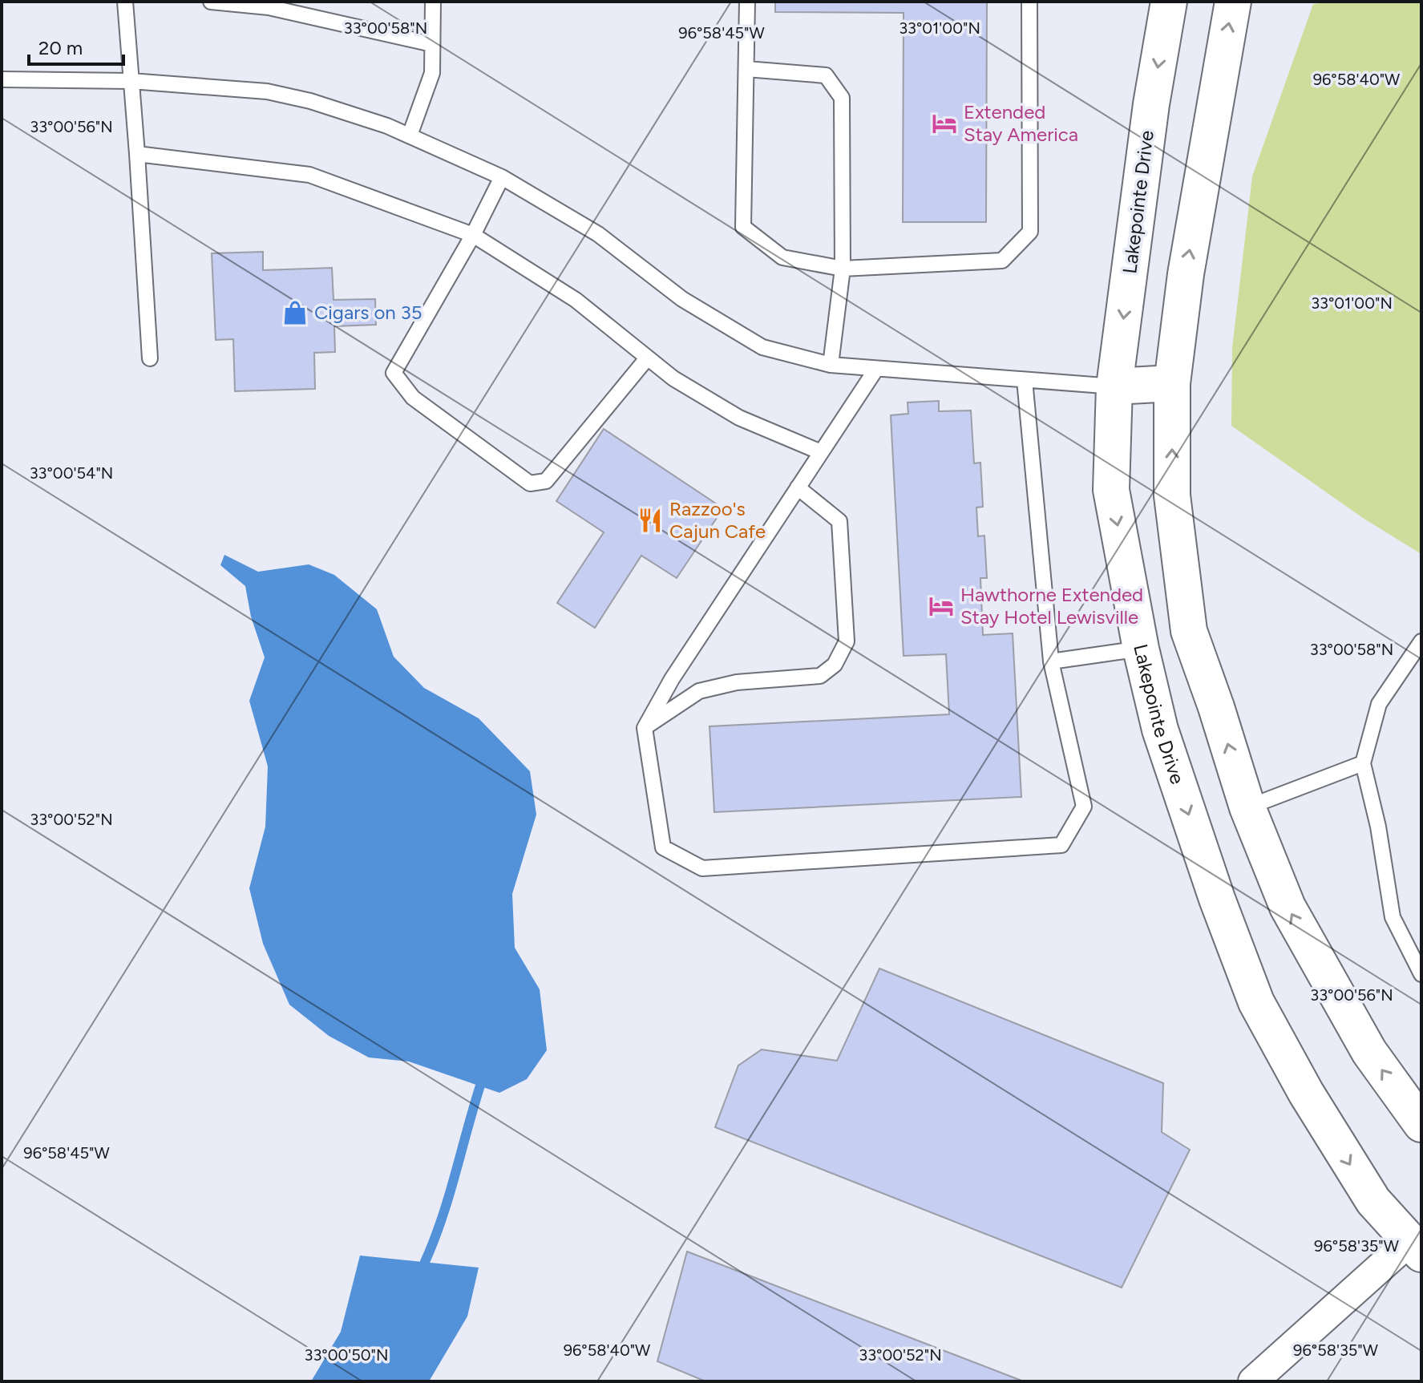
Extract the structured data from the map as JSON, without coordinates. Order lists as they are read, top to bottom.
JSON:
{
  "streets": {
    "main road": ["Lakepointe Drive"]
  },
  "places": {
    "hotel": ["Extended Stay America", "Hawthorne Extended Stay Hotel Lewisville"],
    "shop": ["Cigars on 35"],
    "restaurant": ["Razzoo's Cajun Cafe"]
  },
  "scale_bar": "20 m",
  "coordinates": [
    "33°01'00\"N",
    "33°00'58\"N",
    "96°58'45\"W",
    "96°58'40\"W",
    "33°00'56\"N",
    "33°00'54\"N",
    "33°00'52\"N",
    "96°58'35\"W",
    "33°00'50\"N"
  ]
}
